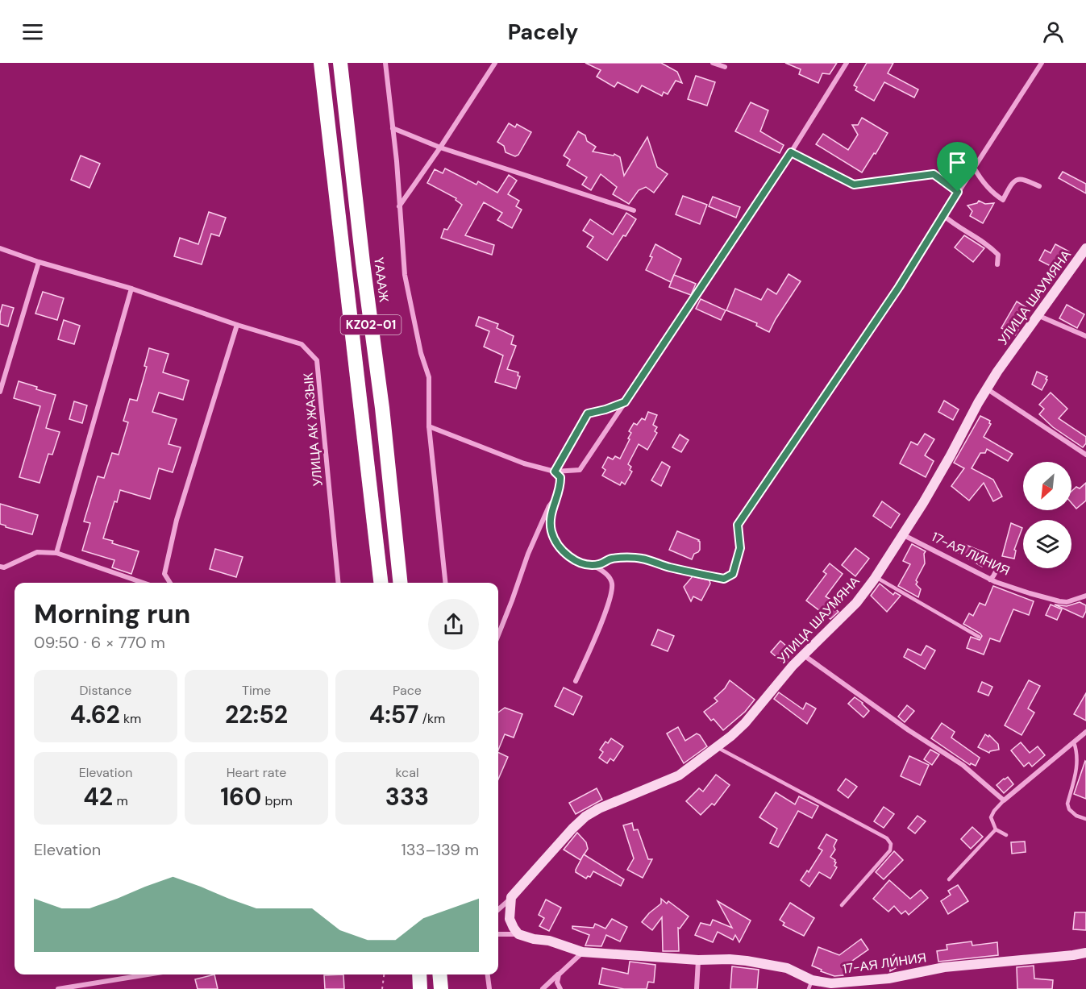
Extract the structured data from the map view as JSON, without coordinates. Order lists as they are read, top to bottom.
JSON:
{
  "streets": {
    "highway": ["ҮАААЖ", "KZ02-01"],
    "street": ["УЛИЦА ШАУМЯНА", "УЛИЦА АК ЖАЗЫК", "17-АЯ ЛИНИЯ"]
  },
  "crossings": [
    ["УЛИЦА ШАУМЯНА", "17-АЯ ЛИНИЯ"]
  ],
  "north": "bottom left",
  "page": {
    "header": "Pacely",
    "heading": ["Morning run", "09:50 · 6 × 770 m"],
    "stats": [
      ["Distance", "4.62 km"],
      ["Time", "22:52"],
      ["Pace", "4:57 /km"],
      ["Elevation", "42 m"],
      ["Heart rate", "160 bpm"],
      ["kcal", "333"]
    ],
    "chart": ["Elevation", "133–139 m"]
  }
}
